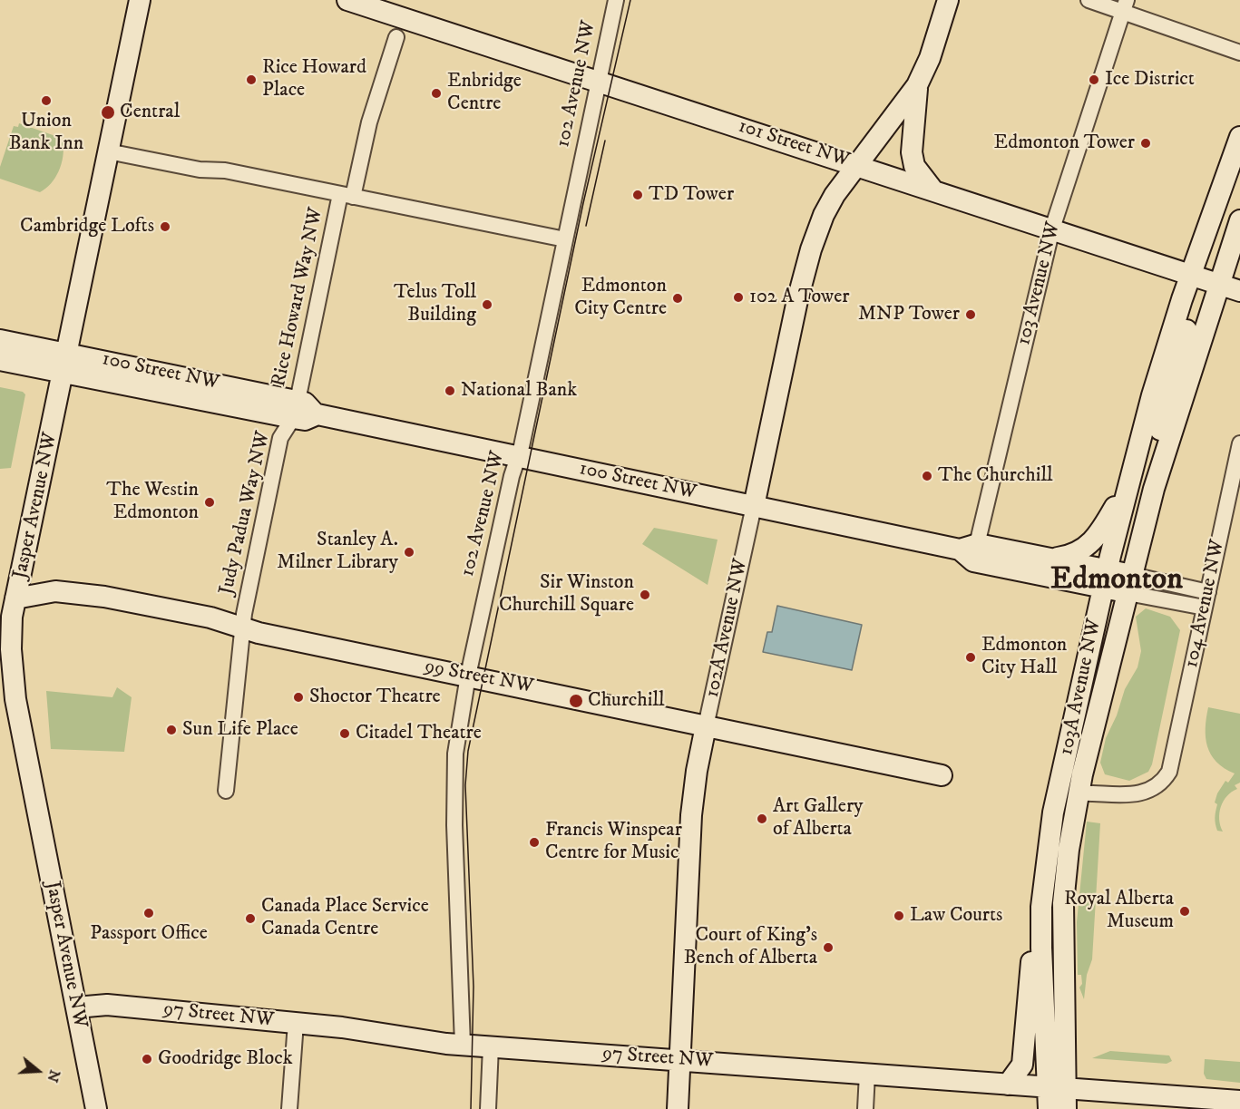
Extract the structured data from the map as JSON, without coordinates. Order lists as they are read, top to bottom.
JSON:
{
  "streets": {
    "main road": [
      "101 Street NW",
      "100 Street NW",
      "Jasper Avenue NW",
      "102A Avenue NW",
      "99 Street NW",
      "103A Avenue NW",
      "97 Street NW"
    ],
    "street": [
      "102 Avenue NW",
      "103 Avenue NW",
      "Rice Howard Way NW",
      "Judy Padua Way NW",
      "104 Avenue NW"
    ]
  },
  "crossings": [
    ["102 Avenue NW", "101 Street NW"],
    ["102 Avenue NW", "Rice Howard Way NW"],
    ["102 Avenue NW", "100 Street NW"],
    ["102 Avenue NW", "99 Street NW"],
    ["102 Avenue NW", "97 Street NW"],
    ["101 Street NW", "103 Avenue NW"],
    ["101 Street NW", "102A Avenue NW"],
    ["101 Street NW", "103A Avenue NW"],
    ["103 Avenue NW", "100 Street NW"],
    ["Rice Howard Way NW", "100 Street NW"],
    ["Rice Howard Way NW", "Jasper Avenue NW"],
    ["Rice Howard Way NW", "Judy Padua Way NW"],
    ["100 Street NW", "Jasper Avenue NW"],
    ["100 Street NW", "Judy Padua Way NW"],
    ["100 Street NW", "104 Avenue NW"],
    ["100 Street NW", "102A Avenue NW"],
    ["100 Street NW", "103A Avenue NW"],
    ["Jasper Avenue NW", "99 Street NW"],
    ["Jasper Avenue NW", "97 Street NW"],
    ["Judy Padua Way NW", "99 Street NW"],
    ["104 Avenue NW", "103A Avenue NW"],
    ["102A Avenue NW", "99 Street NW"],
    ["102A Avenue NW", "97 Street NW"],
    ["103A Avenue NW", "97 Street NW"]
  ],
  "districts": ["Edmonton"],
  "places": [
    "Rice Howard Place",
    "Ice District",
    "Enbridge Centre",
    "Union Bank Inn",
    "Central",
    "Edmonton Tower",
    "TD Tower",
    "Cambridge Lofts",
    "102 A Tower",
    "Edmonton City Centre",
    "Telus Toll Building",
    "MNP Tower",
    "National Bank",
    "The Churchill",
    "The Westin Edmonton",
    "Stanley A. Milner Library",
    "Sir Winston Churchill Square",
    "Edmonton City Hall",
    "Shoctor Theatre",
    "Churchill",
    "Sun Life Place",
    "Citadel Theatre",
    "Art Gallery of Alberta",
    "Francis Winspear Centre for Music",
    "Royal Alberta Museum",
    "Passport Office",
    "Law Courts",
    "Canada Place Service Canada Centre",
    "Court of King's Bench of Alberta",
    "Goodridge Block"
  ],
  "north": "right"
}
